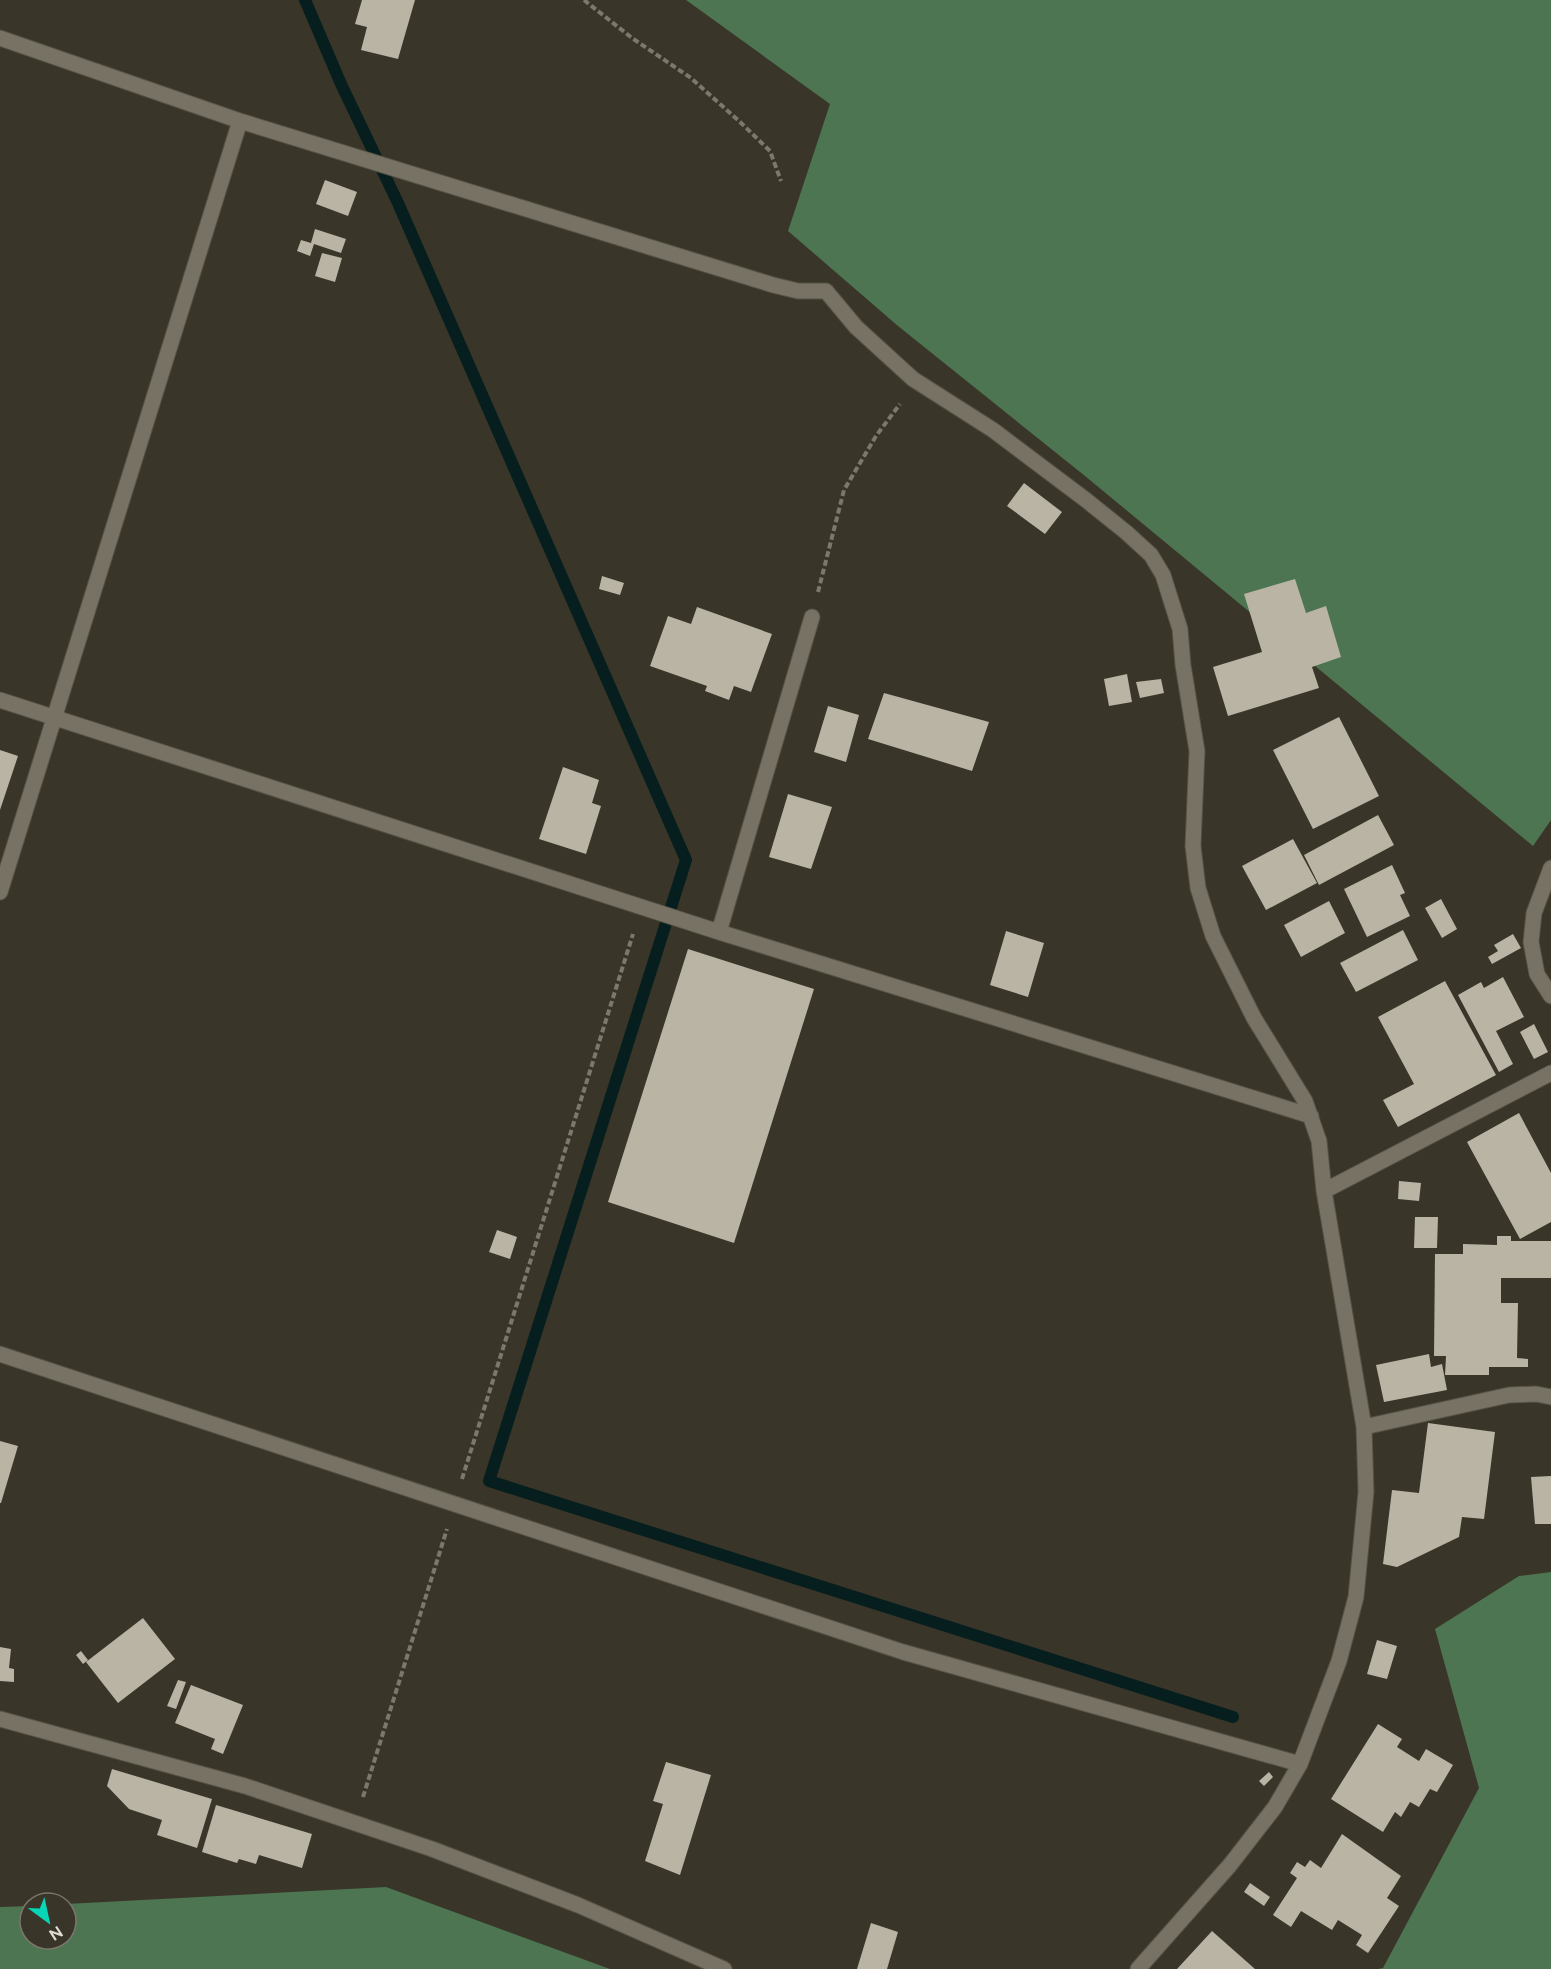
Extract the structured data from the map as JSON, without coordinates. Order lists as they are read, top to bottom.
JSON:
{
  "north": "bottom right"
}
